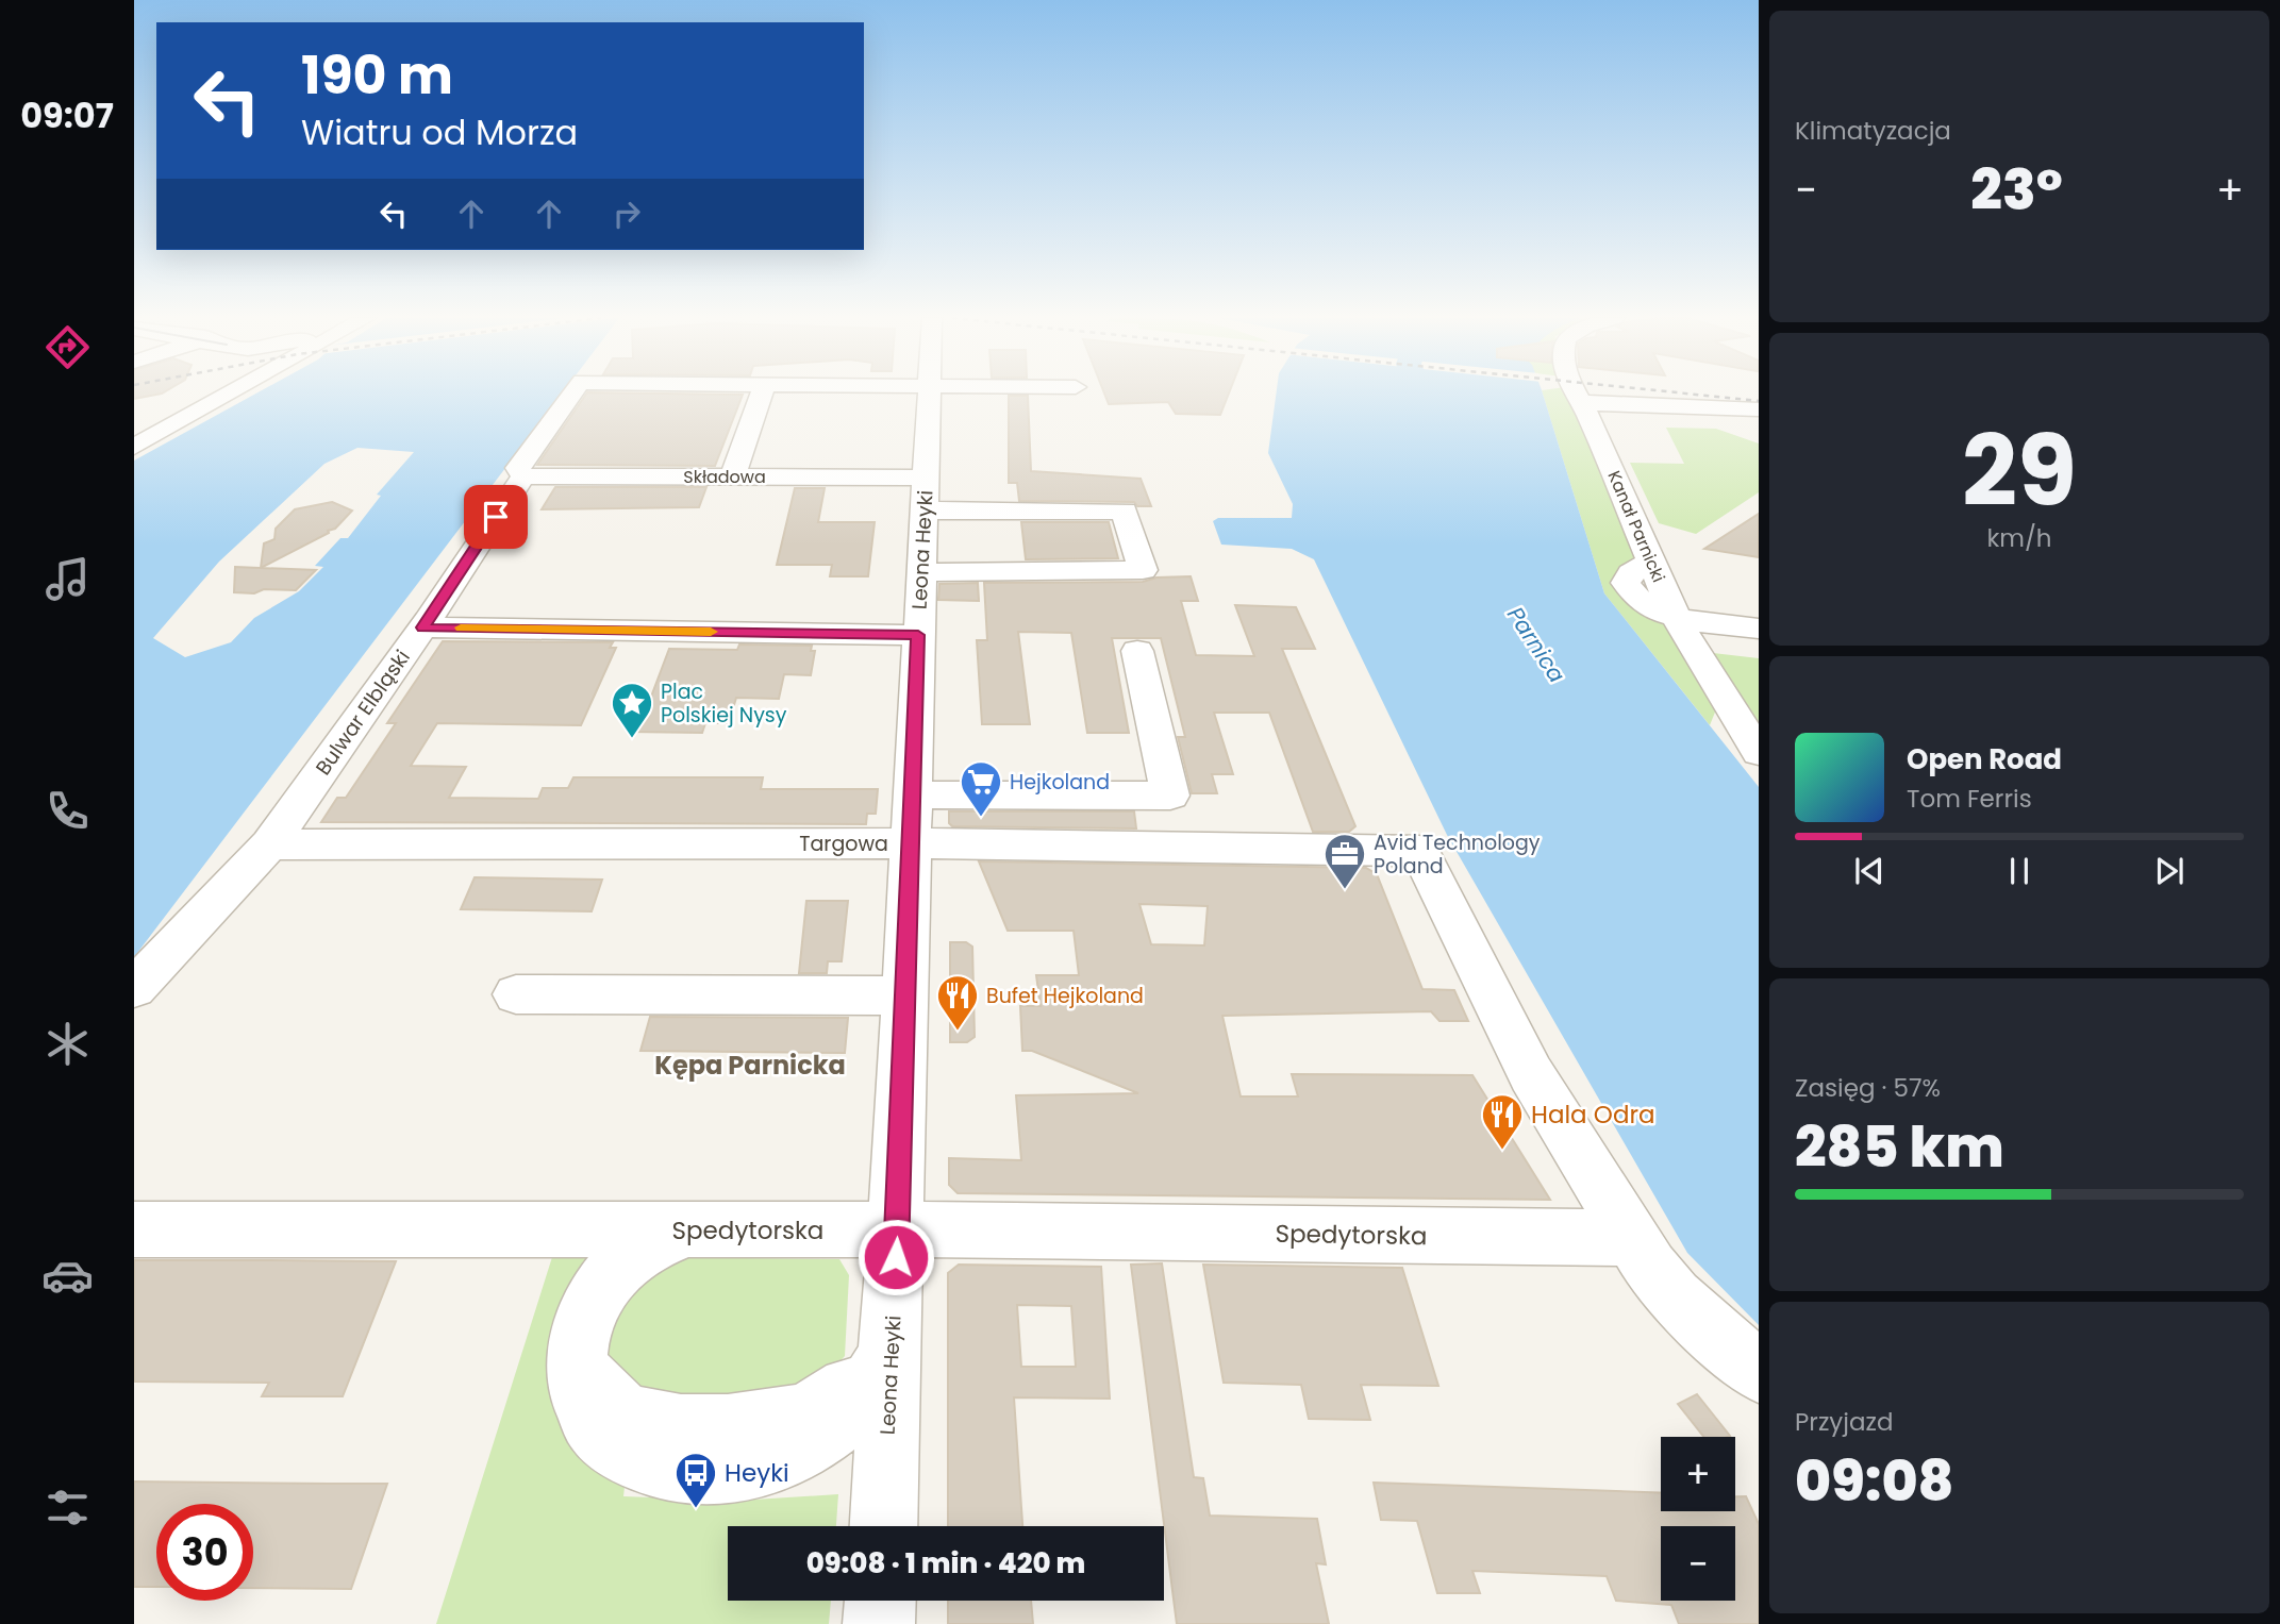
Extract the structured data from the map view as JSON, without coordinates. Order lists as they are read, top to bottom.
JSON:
{
  "streets": {
    "street": [
      "Składowa",
      "Kanał Parnicki",
      "Leona Heyki",
      "Bulwar Elbląski",
      "Targowa",
      "Spedytorska"
    ]
  },
  "crossings": [
    ["Składowa", "Leona Heyki"],
    ["Składowa", "Bulwar Elbląski"],
    ["Leona Heyki", "Targowa"],
    ["Leona Heyki", "Spedytorska"],
    ["Bulwar Elbląski", "Targowa"],
    ["Targowa", "Spedytorska"]
  ],
  "districts": ["Kępa Parnicka"],
  "water": ["Parnica"],
  "places": {
    "place": ["Plac Polskiej Nysy"],
    "supermarket": ["Hejkoland"],
    "office": ["Avid Technology Poland"],
    "restaurant": ["Bufet Hejkoland", "Hala Odra"],
    "bus stop": ["Heyki"]
  },
  "page": {
    "tabs": "09:07",
    "tile": [
      "Klimatyzacja",
      ["29", "km/h"],
      ["Zasięg · 57%", "285 km"],
      ["Przyjazd", "09:08"]
    ],
    "turn": ["190 m", "Wiatru od Morza"],
    "heat": ["−", "23°", "+"],
    "song": ["Open Road", "Tom Ferris"],
    "map_buttons": ["+", "−"],
    "limit": "30",
    "trip": "09:08 · 1 min · 420 m"
  }
}
